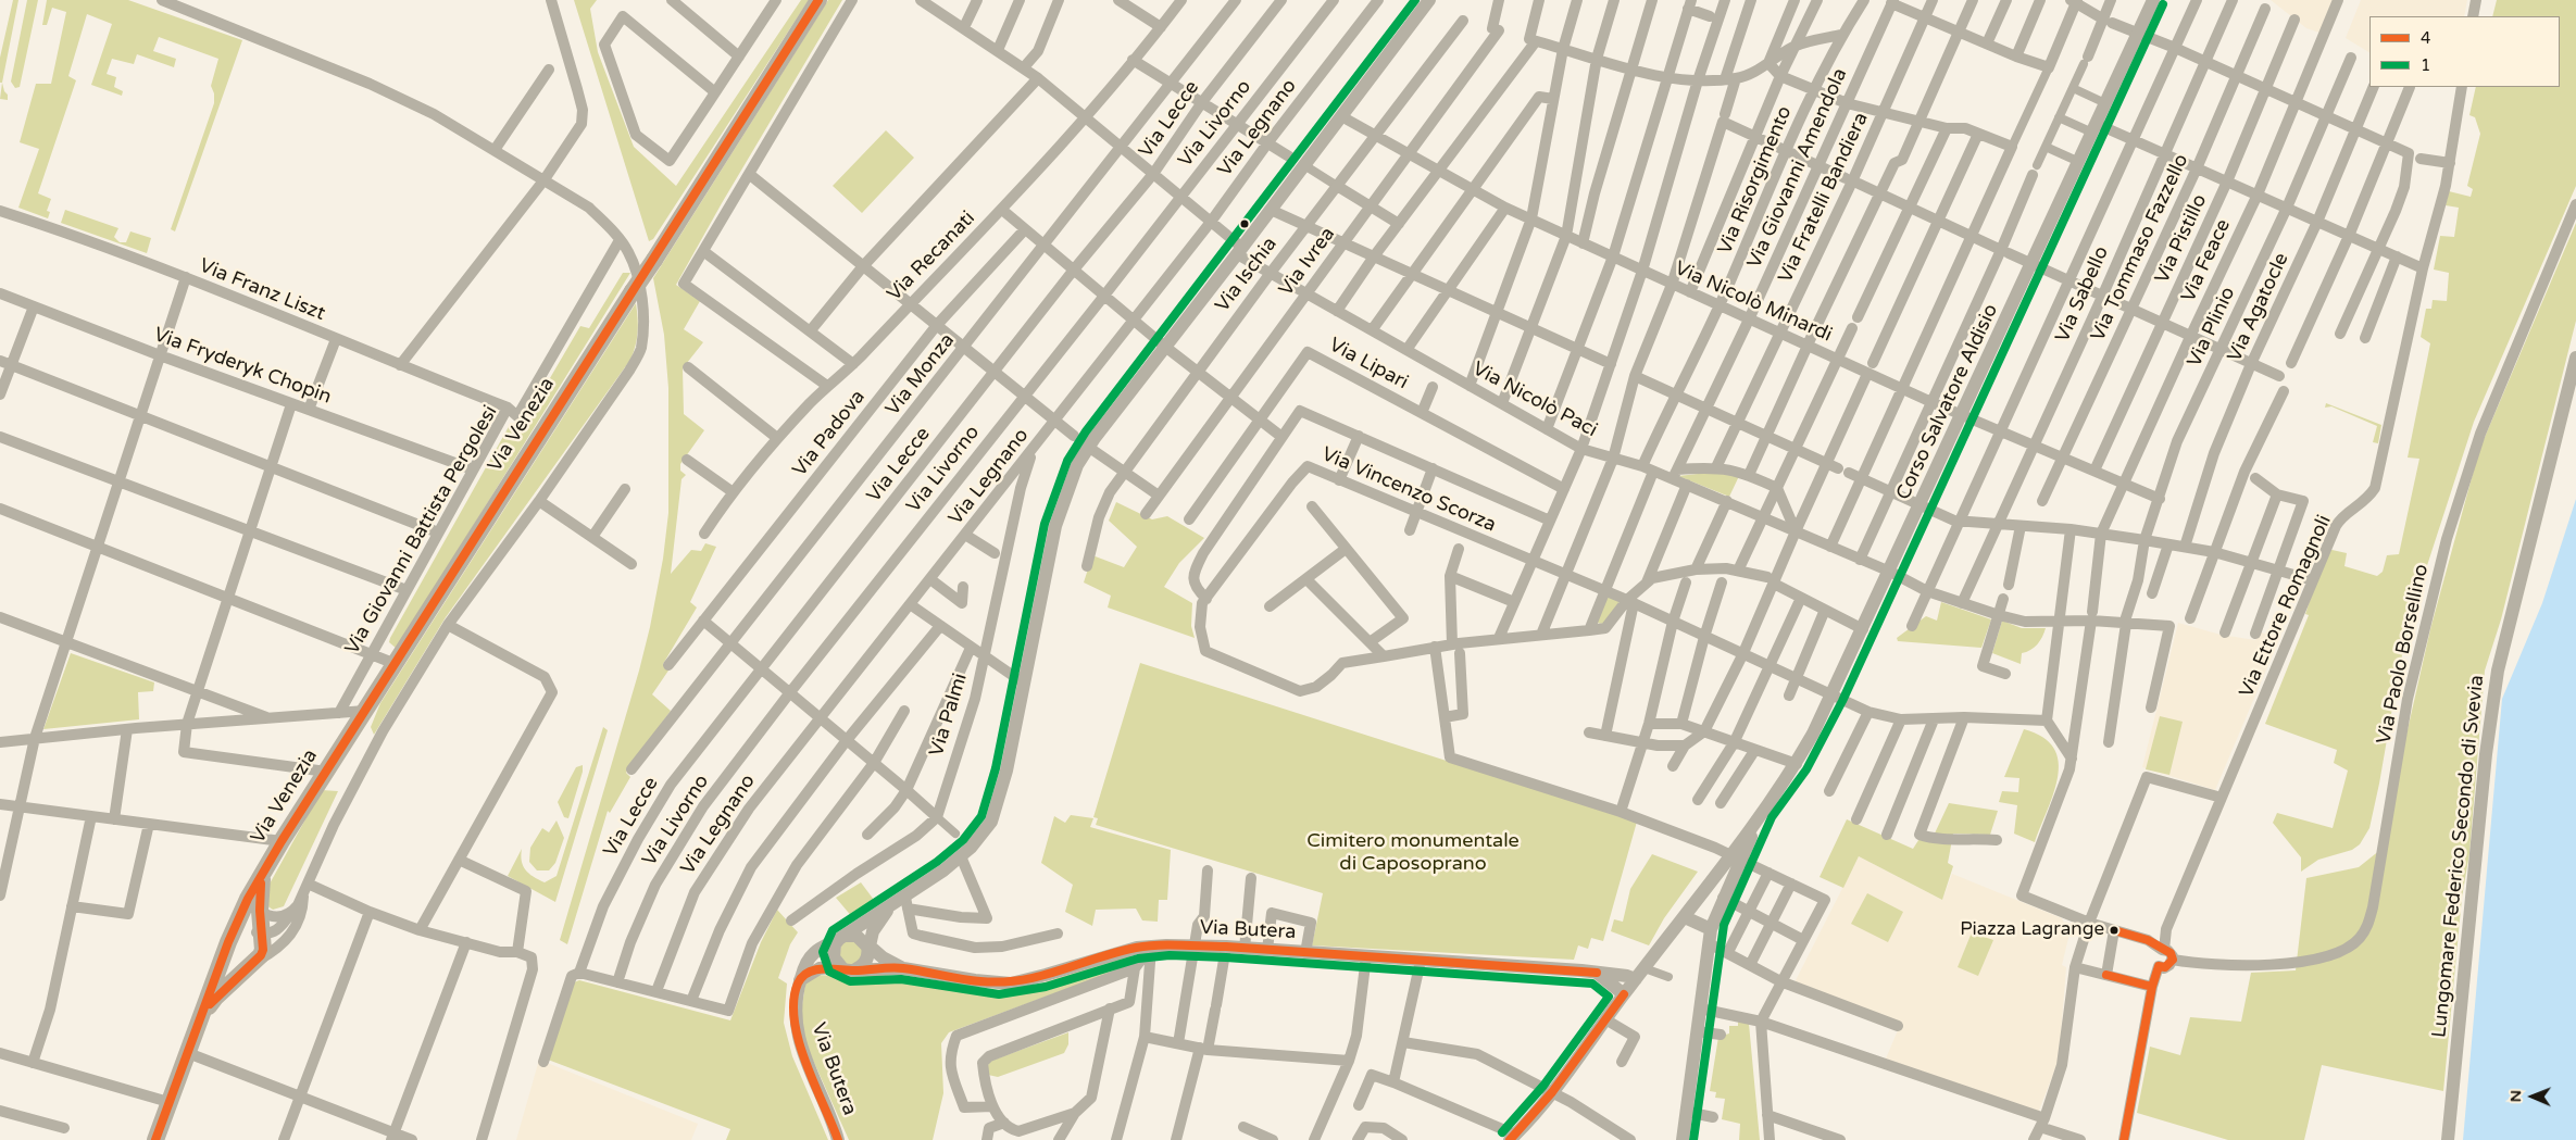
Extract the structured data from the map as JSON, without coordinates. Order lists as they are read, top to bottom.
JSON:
{
  "streets": {
    "main road": ["Via Venezia"],
    "street": [
      "Via Lecce",
      "Via Livorno",
      "Via Legnano",
      "Via Giovanni Amendola",
      "Via Risorgimento",
      "Via Fratelli Bandiera",
      "Via Pistillo",
      "Via Tommaso Fazzello",
      "Via Recanati",
      "Via Feace",
      "Via Ivrea",
      "Via Ischia",
      "Via Franz Liszt",
      "Via Sabello",
      "Via Nicolò Minardi",
      "Via Agatocle",
      "Via Plinio",
      "Via Lipari",
      "Via Fryderyk Chopin",
      "Via Monza",
      "Via Nicolò Paci",
      "Corso Salvatore Aldisio",
      "Via Padova",
      "Via Vincenzo Scorza",
      "Via Giovanni Battista Pergolesi",
      "Via Ettore Romagnoli",
      "Via Paolo Borsellino",
      "Via Palmi",
      "Lungomare Federico Secondo di Svevia",
      "Via Butera"
    ]
  },
  "crossings": [
    ["Via Lecce", "Via Nicolò Paci"],
    ["Via Livorno", "Via Nicolò Paci"],
    ["Via Legnano", "Via Nicolò Paci"],
    ["Via Legnano", "Via Palmi"],
    ["Via Giovanni Amendola", "Via Nicolò Minardi"],
    ["Via Giovanni Amendola", "Via Nicolò Paci"],
    ["Via Risorgimento", "Via Nicolò Minardi"],
    ["Via Risorgimento", "Via Nicolò Paci"],
    ["Via Risorgimento", "Via Vincenzo Scorza"],
    ["Via Fratelli Bandiera", "Via Nicolò Minardi"],
    ["Via Pistillo", "Via Nicolò Minardi"],
    ["Via Tommaso Fazzello", "Via Nicolò Minardi"],
    ["Via Recanati", "Via Nicolò Paci"],
    ["Via Feace", "Via Nicolò Minardi"],
    ["Via Feace", "Via Nicolò Paci"],
    ["Via Ivrea", "Via Nicolò Minardi"],
    ["Via Ivrea", "Via Nicolò Paci"],
    ["Via Ischia", "Via Nicolò Minardi"],
    ["Via Ischia", "Via Nicolò Paci"],
    ["Via Franz Liszt", "Via Giovanni Battista Pergolesi"],
    ["Via Sabello", "Via Nicolò Minardi"],
    ["Via Sabello", "Via Nicolò Paci"],
    ["Via Nicolò Minardi", "Via Plinio"],
    ["Via Nicolò Minardi", "Corso Salvatore Aldisio"],
    ["Via Plinio", "Via Nicolò Paci"],
    ["Via Fryderyk Chopin", "Via Giovanni Battista Pergolesi"],
    ["Via Monza", "Via Nicolò Paci"],
    ["Via Nicolò Paci", "Corso Salvatore Aldisio"],
    ["Corso Salvatore Aldisio", "Via Vincenzo Scorza"],
    ["Via Ettore Romagnoli", "Via Paolo Borsellino"]
  ],
  "parks": ["Cimitero monumentale di Caposoprano"],
  "places": ["Piazza Lagrange"],
  "lines": ["transit line 4", "transit line 1"],
  "legend": ["4", "1"],
  "north": "left"
}
